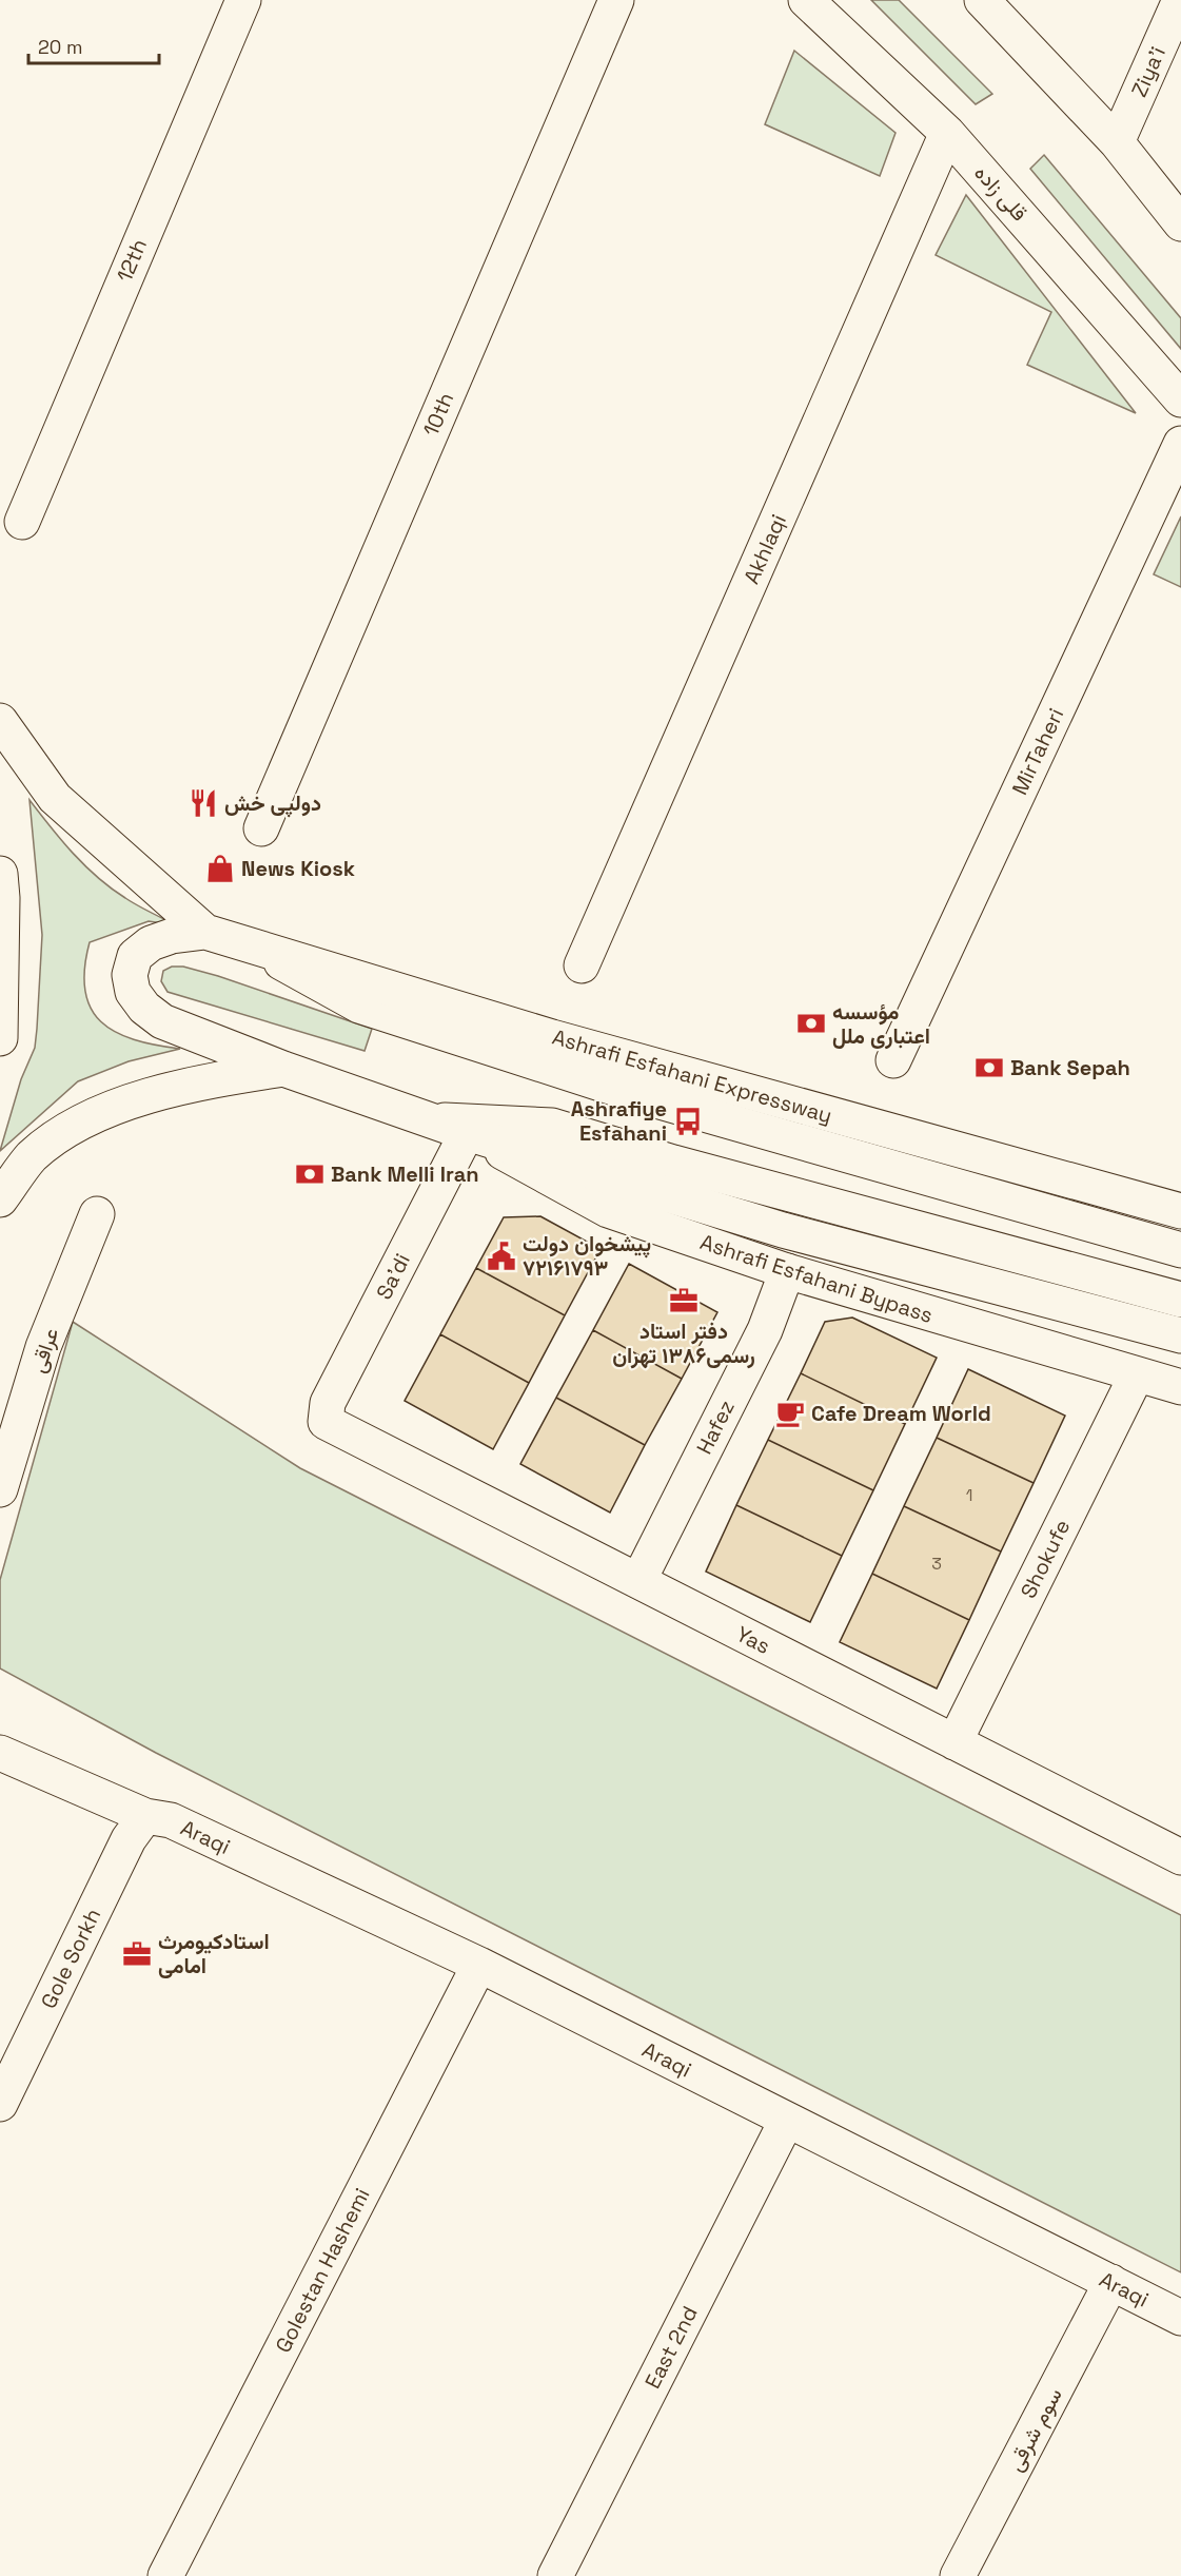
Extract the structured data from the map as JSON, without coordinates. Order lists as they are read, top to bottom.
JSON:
{
  "streets": {
    "main road": [
      "Ziya'i",
      "قلی زاده",
      "12th",
      "10th",
      "Akhlaqi",
      "MirTaheri",
      "Ashrafi Esfahani Expressway",
      "Sa'di",
      "Ashrafi Esfahani Bypass",
      "عراقی",
      "Hafez",
      "Shokufe",
      "Yas",
      "Araqi",
      "Gole Sorkh",
      "Golestan Hashemi",
      "East 2nd",
      "سوم شرقی"
    ]
  },
  "crossings": [
    ["قلی زاده", "Akhlaqi"],
    ["Sa'di", "Ashrafi Esfahani Bypass"],
    ["Sa'di", "Yas"],
    ["Ashrafi Esfahani Bypass", "Hafez"],
    ["Ashrafi Esfahani Bypass", "Shokufe"],
    ["Hafez", "Yas"],
    ["Shokufe", "Yas"],
    ["Araqi", "Gole Sorkh"],
    ["Araqi", "Golestan Hashemi"],
    ["Araqi", "East 2nd"],
    ["Araqi", "سوم شرقی"]
  ],
  "places": {
    "restaurant": ["دولپی خش"],
    "shop": ["News Kiosk"],
    "bank": ["مؤسسه اعتباری ملل", "Bank Sepah", "Bank Melli Iran"],
    "bus stop": ["Ashrafiye Esfahani"],
    "public building": ["پیشخوان دولت ۷۲۱۶۱۷۹۳"],
    "office": ["دفتر استاد رسمی۱۳۸۶ تهران", "استادکیومرث امامی"],
    "cafe": ["Cafe Dream World"]
  },
  "house_numbers": ["1", "3"],
  "scale_bar": "20 m"
}
